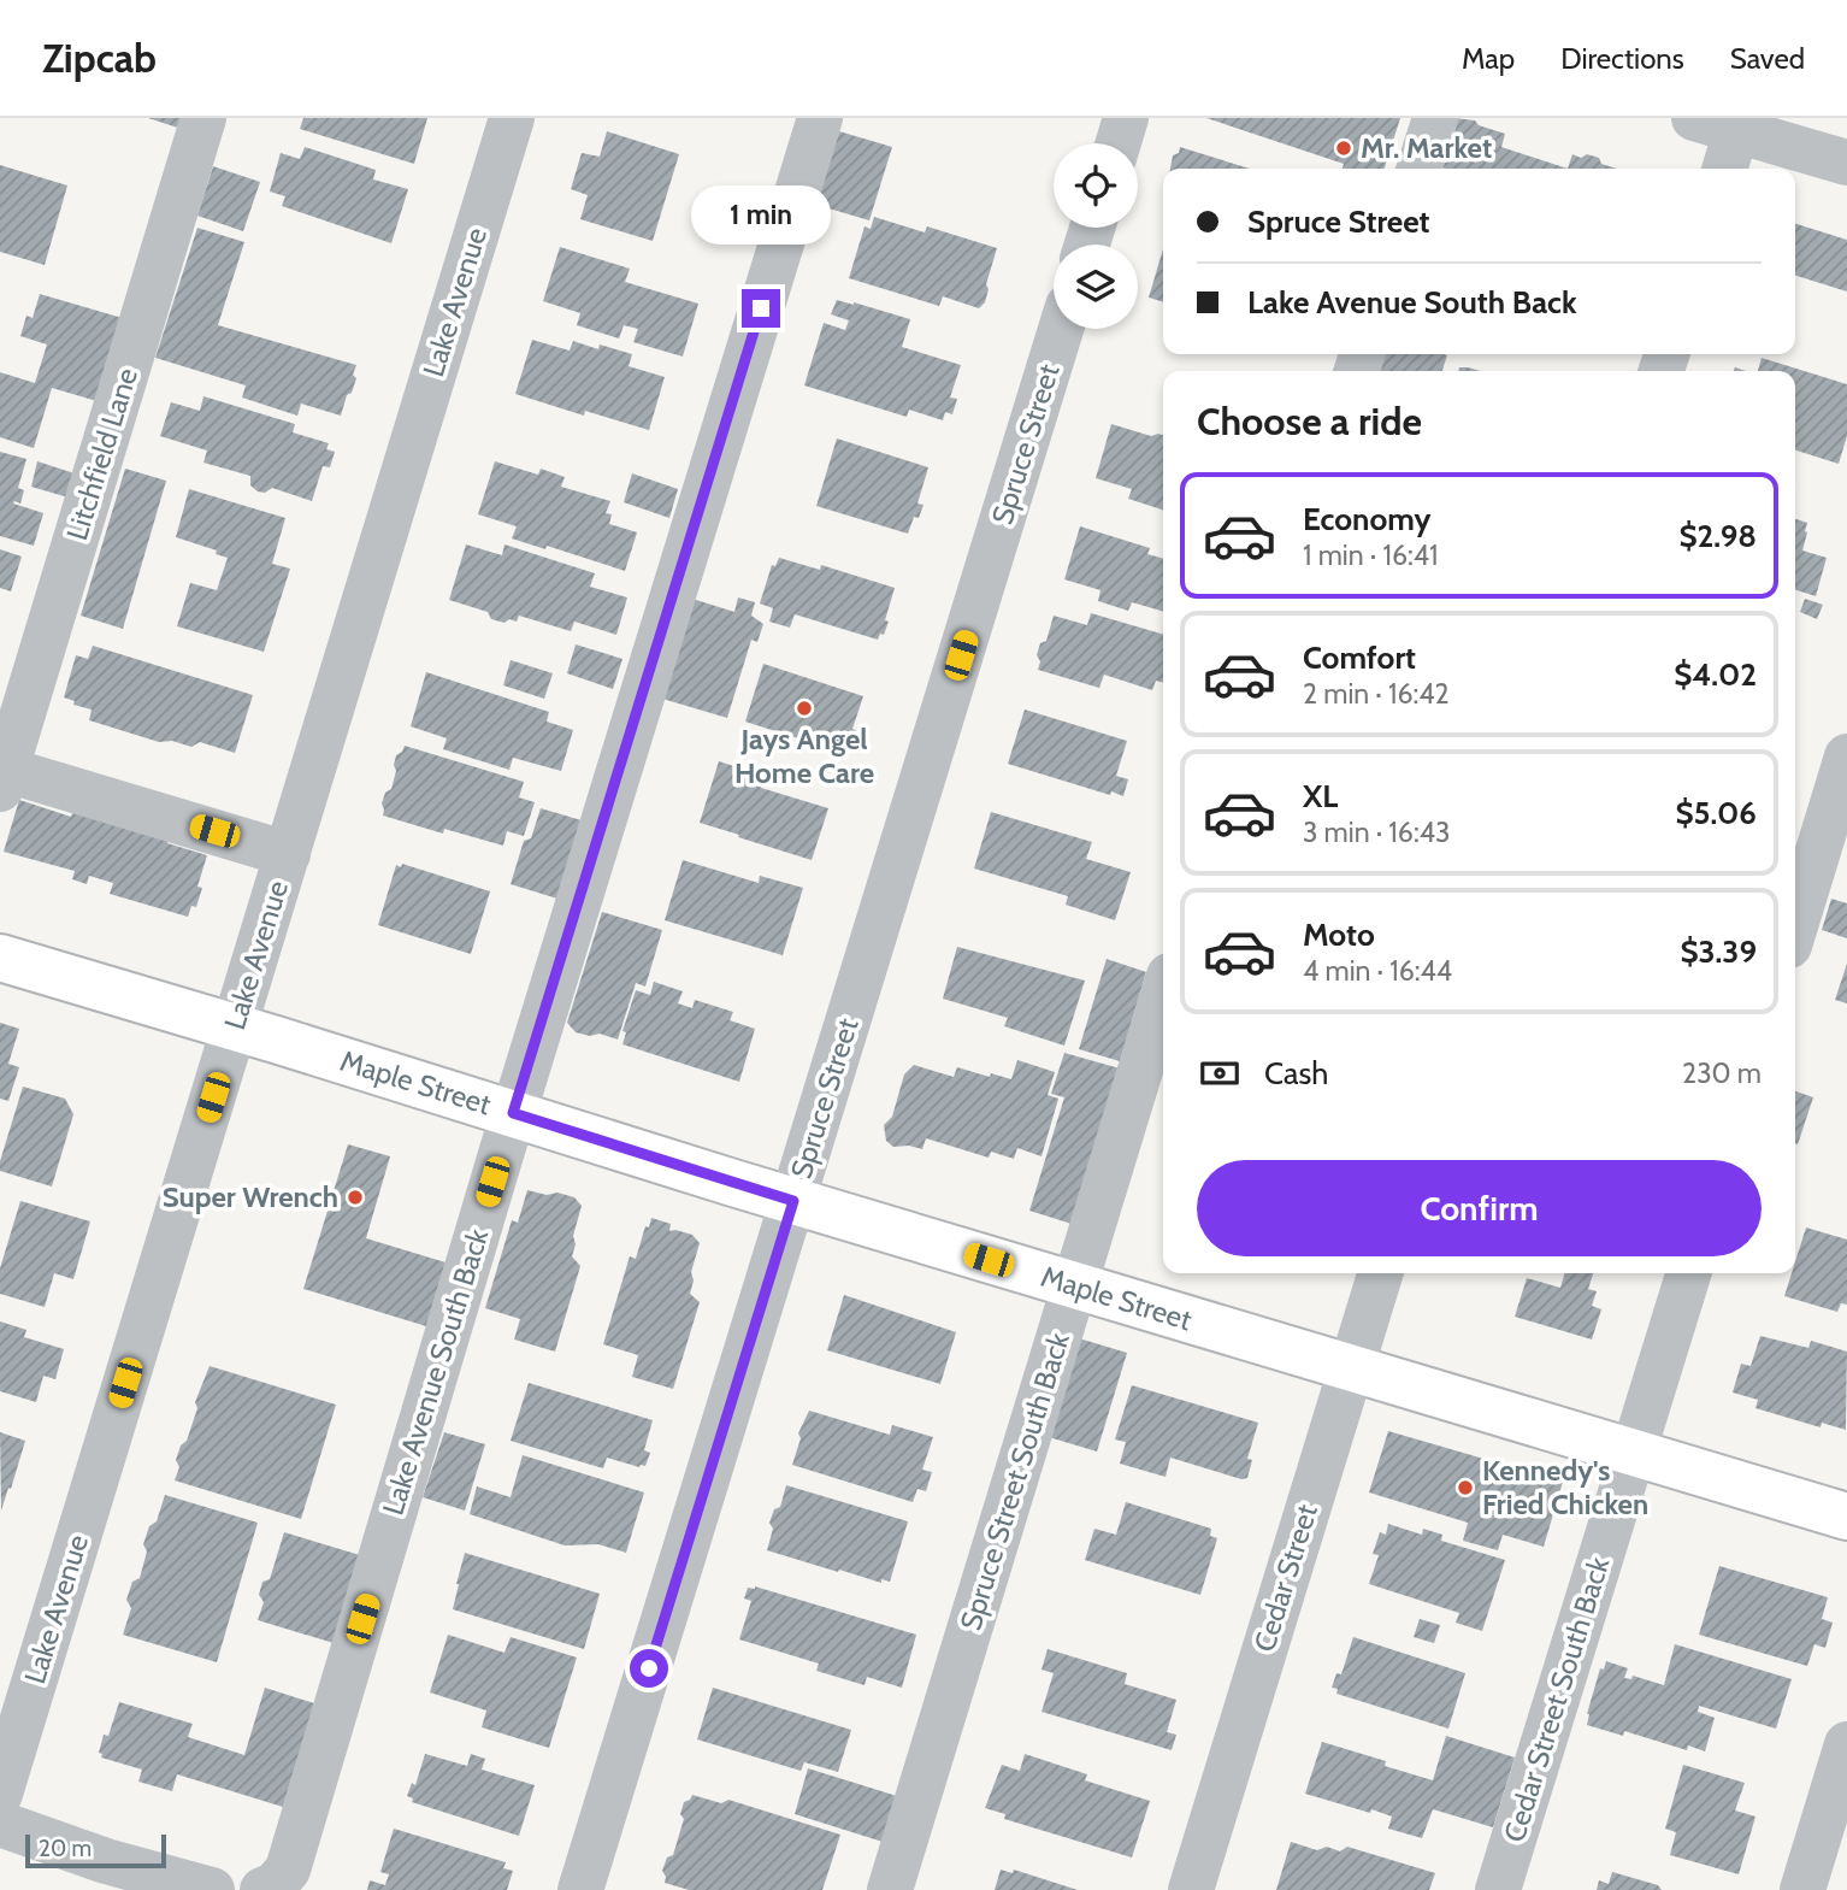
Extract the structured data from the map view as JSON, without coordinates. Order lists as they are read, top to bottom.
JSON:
{
  "streets": {
    "main road": ["Maple Street"],
    "street": [
      "Lake Avenue",
      "Spruce Street",
      "Litchfield Lane",
      "Lake Avenue South Back",
      "Spruce Street South Back",
      "Cedar Street",
      "Cedar Street South Back"
    ]
  },
  "crossings": [
    ["Lake Avenue", "Maple Street"],
    ["Spruce Street", "Maple Street"],
    ["Maple Street", "Lake Avenue South Back"],
    ["Maple Street", "Spruce Street South Back"],
    ["Maple Street", "Cedar Street"],
    ["Maple Street", "Cedar Street South Back"]
  ],
  "places": [
    "Mr. Market",
    "Jays Angel Home Care",
    "Super Wrench",
    "Kennedy's Fried Chicken"
  ],
  "scale_bar": "20 m",
  "page": {
    "header": "Zipcab",
    "nav": ["Map", "Directions", "Saved"],
    "banner": ["Spruce Street", "Lake Avenue South Back"],
    "bubble": "1 min",
    "heading": "Choose a ride",
    "list": [
      {
        "name": "Economy",
        "note": "1 min · 16:41",
        "value": "$2.98"
      },
      {
        "name": "Comfort",
        "note": "2 min · 16:42",
        "value": "$4.02"
      },
      {
        "name": "XL",
        "note": "3 min · 16:43",
        "value": "$5.06"
      },
      {
        "name": "Moto",
        "note": "4 min · 16:44",
        "value": "$3.39"
      }
    ],
    "pay": ["Cash", "230 m"],
    "buttons": "Confirm",
    "scale": "20 m"
  }
}
